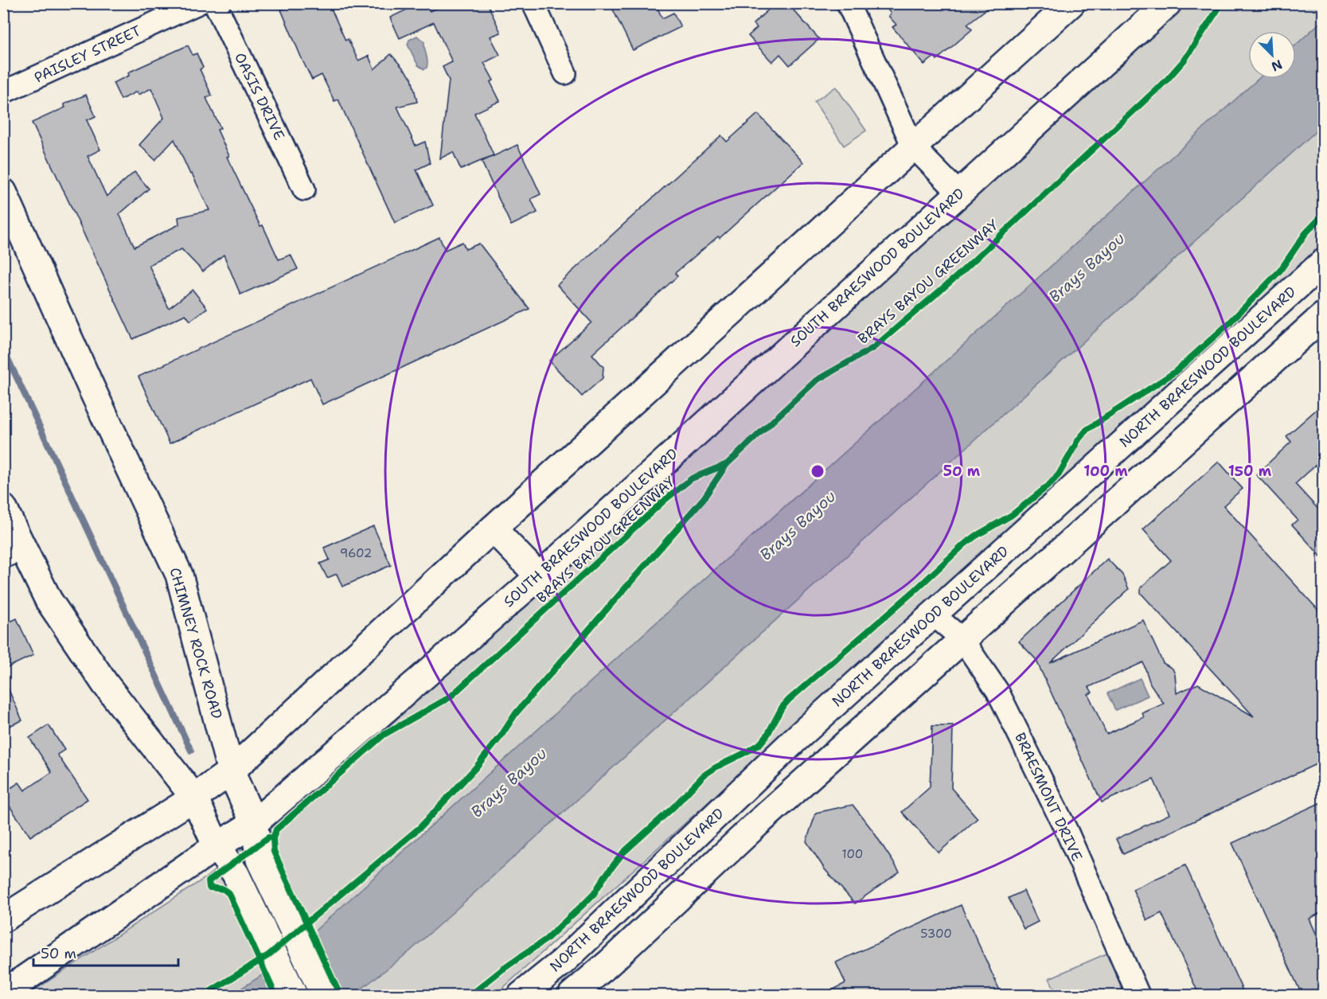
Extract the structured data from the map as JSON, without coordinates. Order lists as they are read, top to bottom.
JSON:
{
  "streets": {
    "main road": ["SOUTH BRAESWOOD BOULEVARD", "NORTH BRAESWOOD BOULEVARD", "CHIMNEY ROCK ROAD"],
    "street": ["PAISLEY STREET", "OASIS DRIVE", "BRAESMONT DRIVE"],
    "cycle path": ["BRAYS BAYOU GREENWAY"]
  },
  "crossings": [
    ["SOUTH BRAESWOOD BOULEVARD", "CHIMNEY ROCK ROAD"],
    ["NORTH BRAESWOOD BOULEVARD", "BRAESMONT DRIVE"]
  ],
  "water": ["Brays Bayou"],
  "house_numbers": ["9602", "100", "5300"],
  "scale_bar": "50 m",
  "north": "bottom right",
  "rings": ["50 m", "100 m", "150 m"]
}
